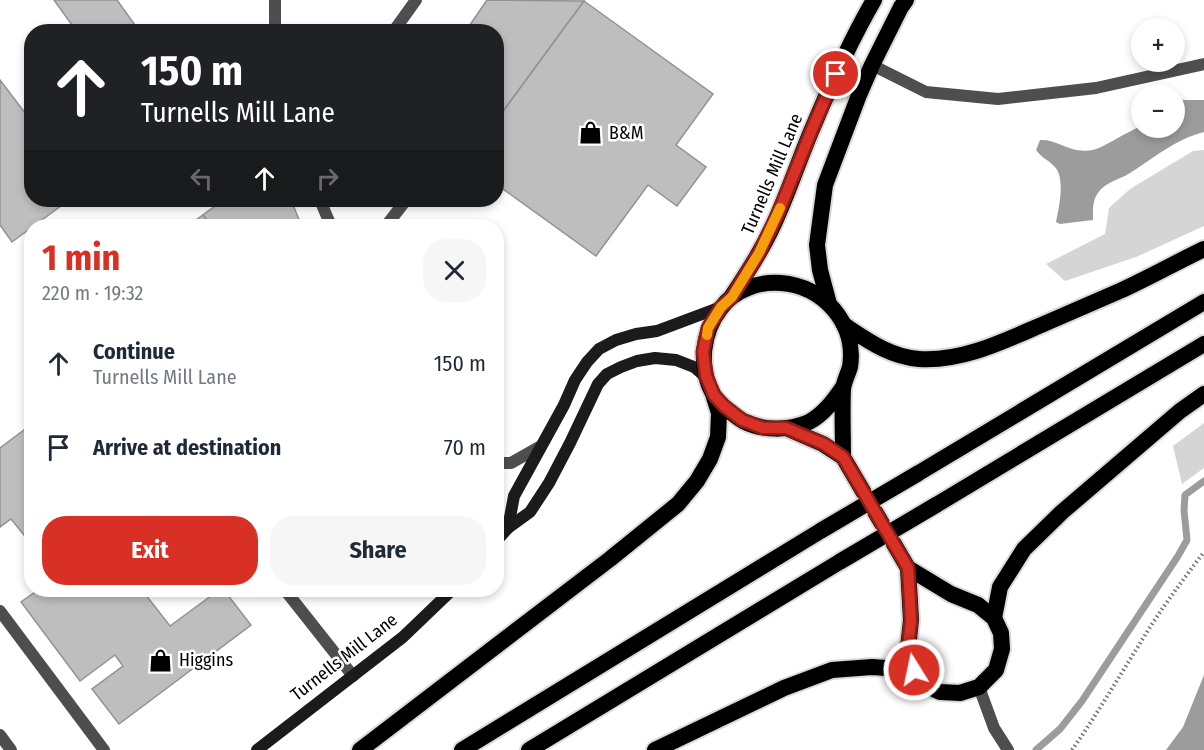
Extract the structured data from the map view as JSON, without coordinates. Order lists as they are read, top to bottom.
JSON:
{
  "streets": {
    "highway": ["Turnells Mill Lane"]
  },
  "places": {
    "shop": ["B&M", "Higgins"]
  },
  "page": {
    "map_buttons": ["+", "−"],
    "turn": ["150 m", "Turnells Mill Lane"],
    "heading": ["1 min", "220 m · 19:32"],
    "list": [
      {
        "name": "Continue",
        "note": "Turnells Mill Lane",
        "value": "150 m"
      },
      {
        "name": "Arrive at destination",
        "value": "70 m"
      }
    ],
    "buttons": ["Exit", "Share"]
  }
}
